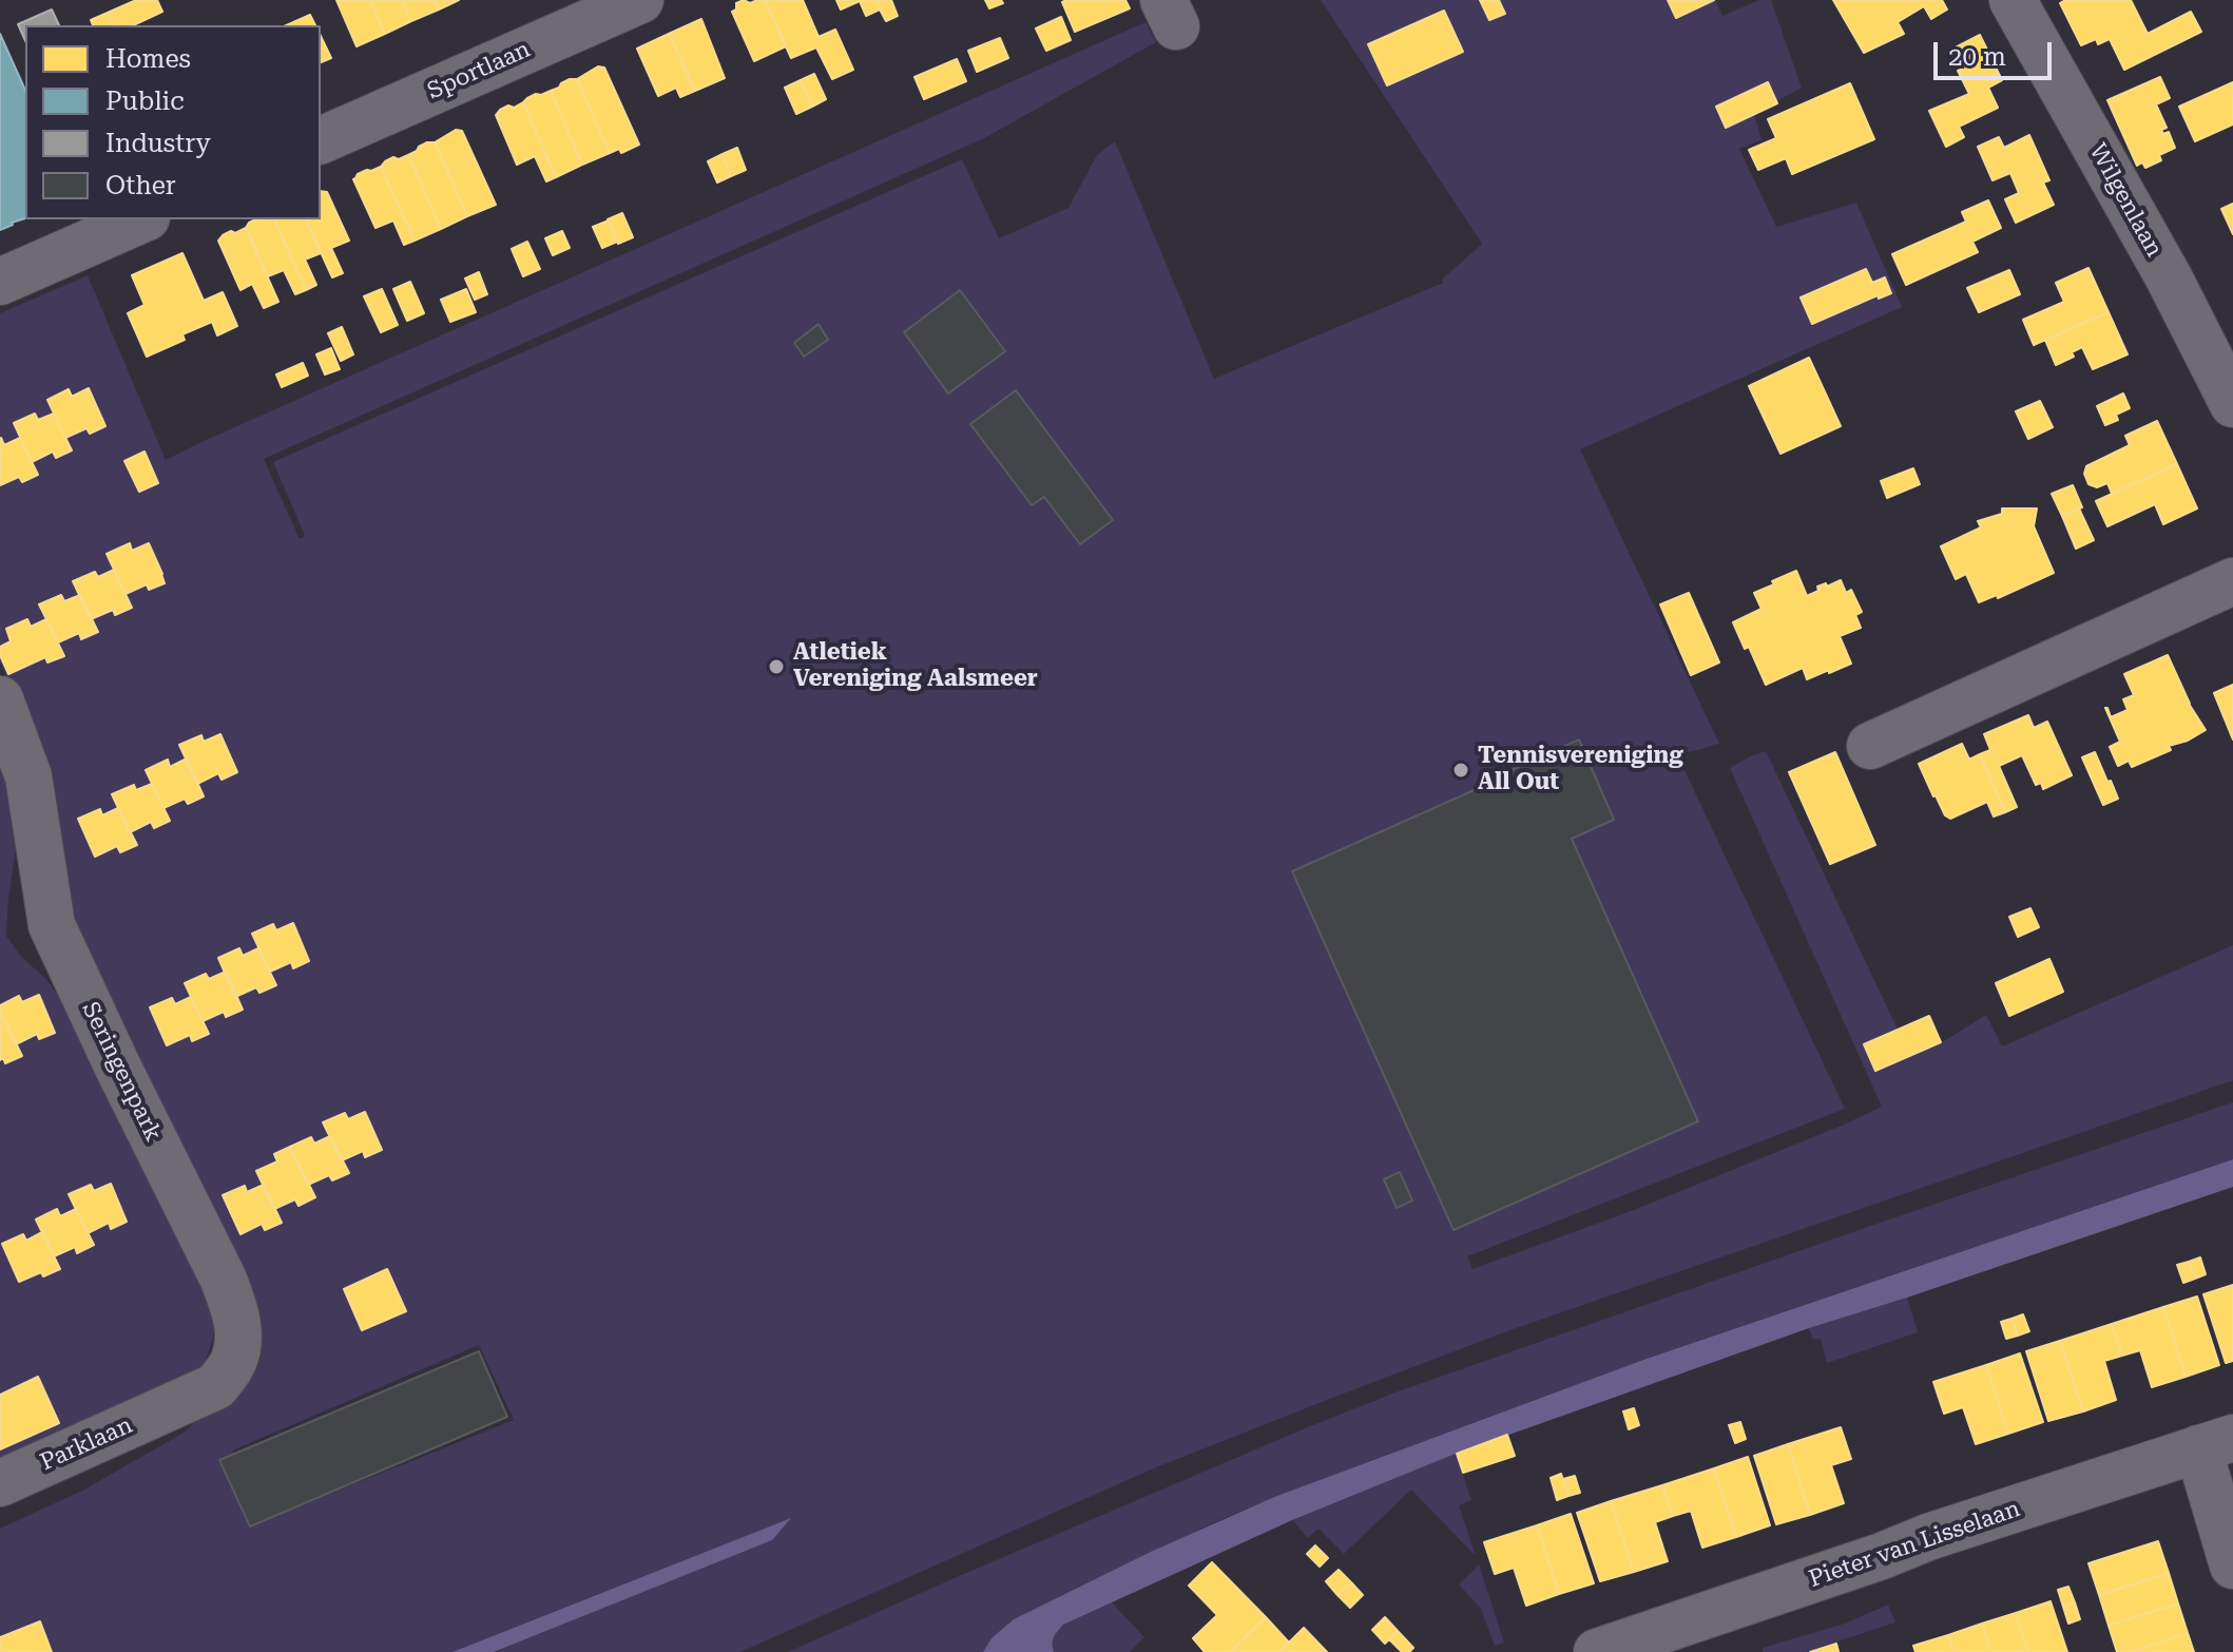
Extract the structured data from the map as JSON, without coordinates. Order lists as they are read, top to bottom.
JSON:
{
  "streets": {
    "street": [
      "Sportlaan",
      "Wilgenlaan",
      "Seringenpark",
      "Parklaan",
      "Pieter van Lisselaan"
    ]
  },
  "crossings": [
    ["Seringenpark", "Parklaan"]
  ],
  "places": ["Atletiek Vereniging Aalsmeer", "Tennisvereniging All Out"],
  "legend": [
    "Homes",
    "Public",
    "Industry",
    "Other"
  ],
  "scale_bar": "20 m"
}
